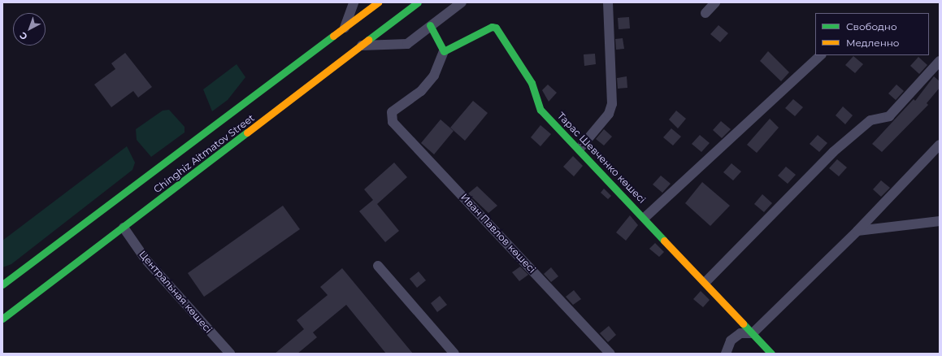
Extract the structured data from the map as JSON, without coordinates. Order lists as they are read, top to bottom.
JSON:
{
  "streets": {
    "main road": ["Chinghiz Aitmatov Street", "Тарас Шевченко көшесі"],
    "street": ["Иван Павлов көшесі", "Центральная көшесі"]
  },
  "crossings": [
    ["Chinghiz Aitmatov Street", "Центральная көшесі"],
    ["Тарас Шевченко көшесі", "Иван Павлов көшесі"]
  ],
  "legend": ["Свободно", "Медленно"],
  "north": "bottom left"
}
